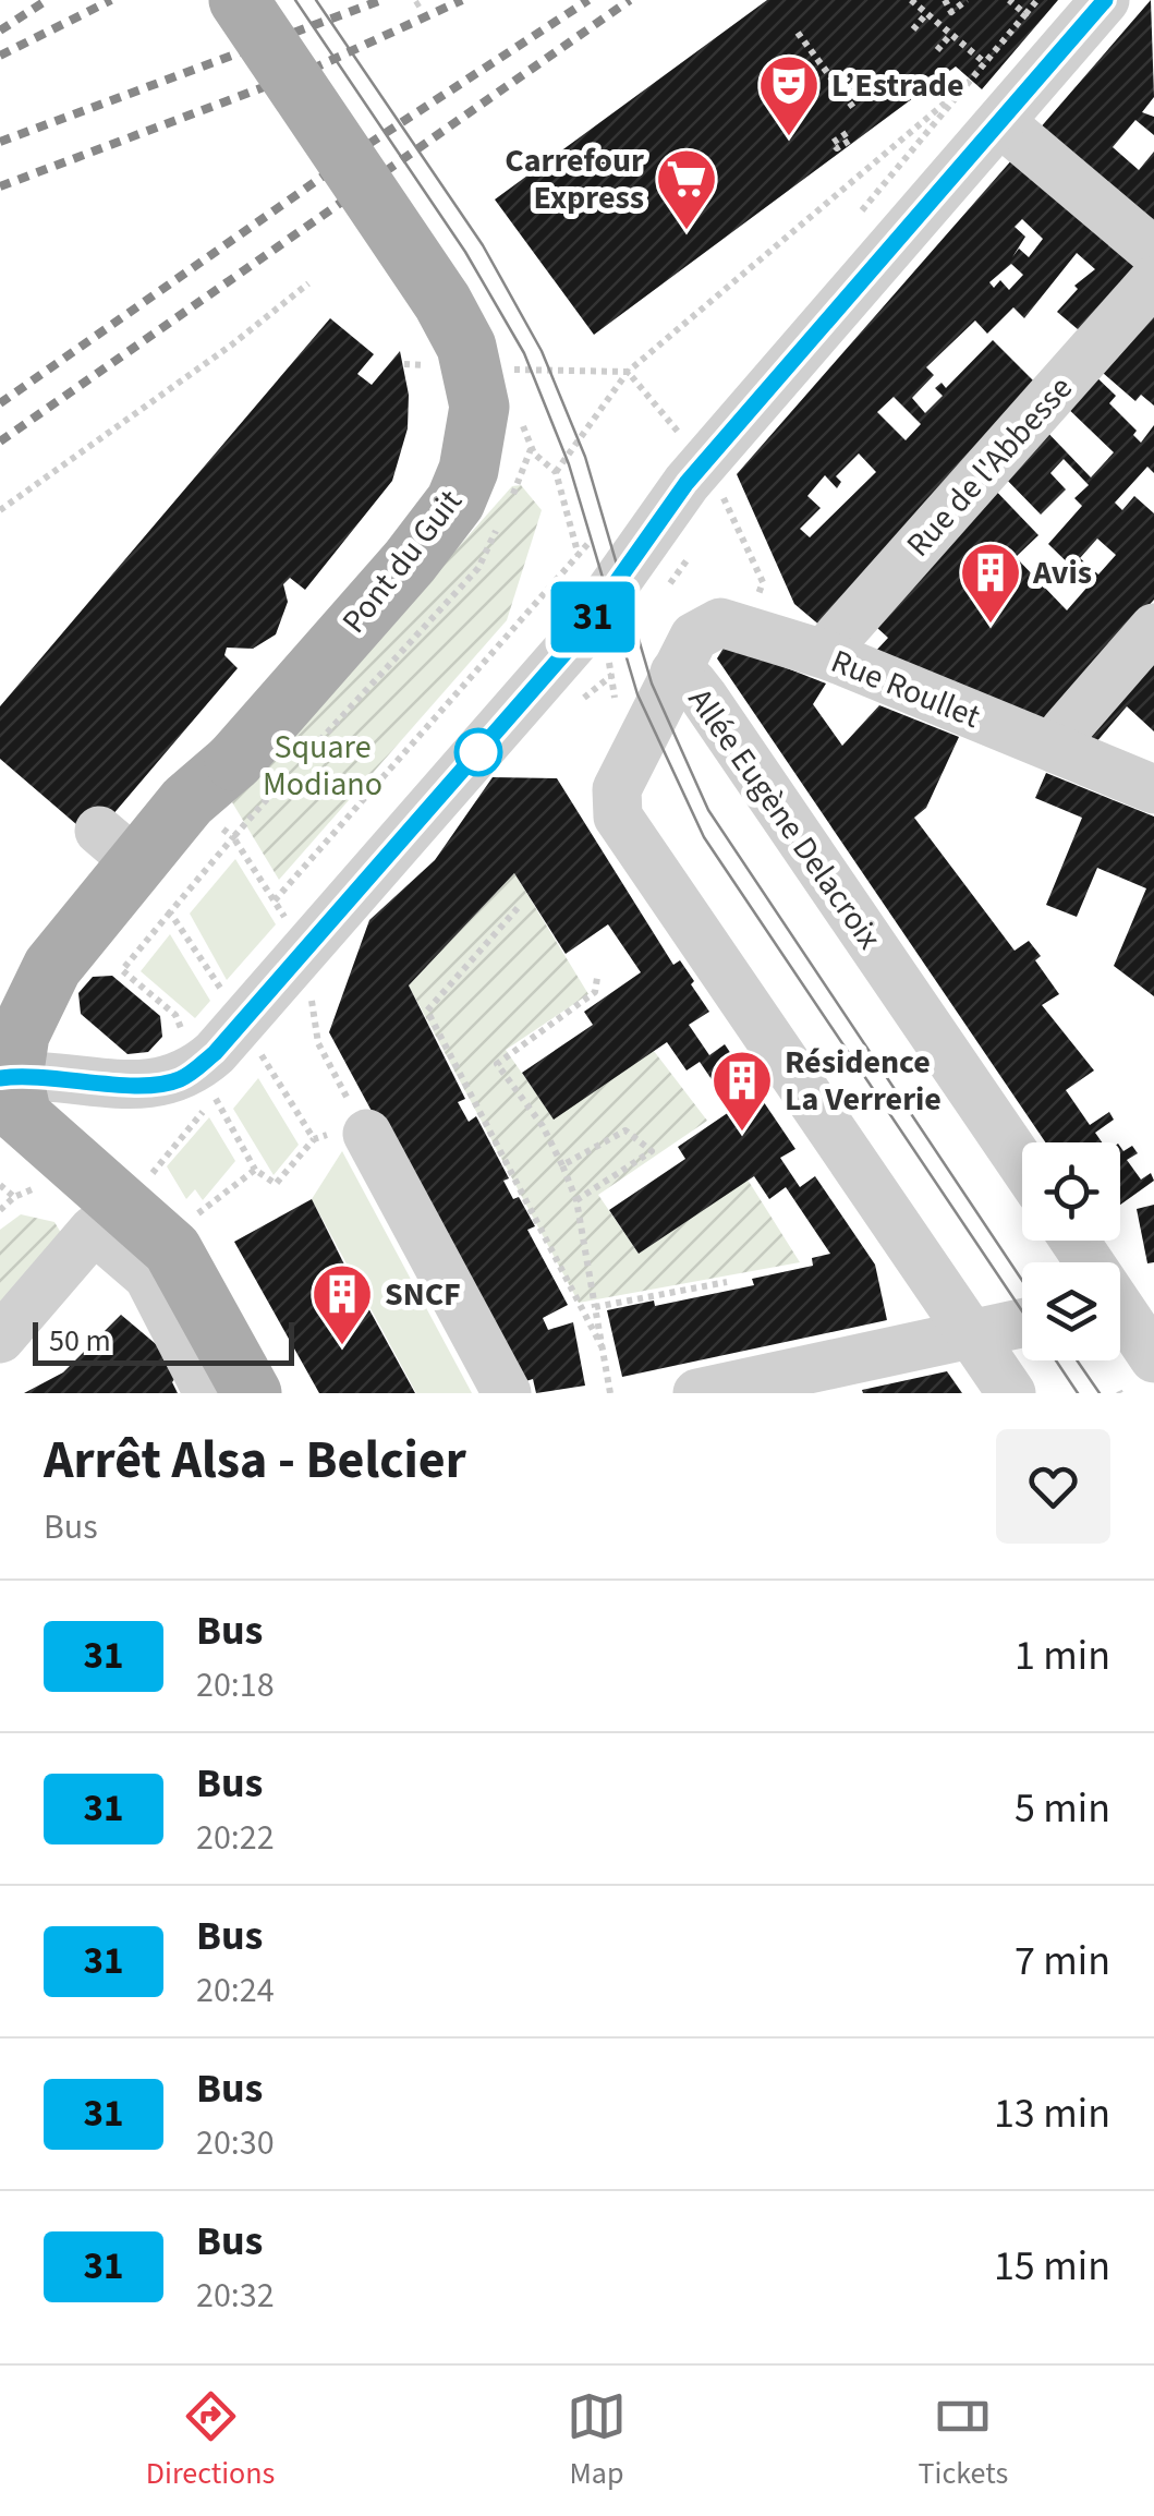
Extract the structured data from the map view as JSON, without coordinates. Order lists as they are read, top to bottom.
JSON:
{
  "streets": {
    "main road": ["Pont du Guit"],
    "street": ["Rue de l'Abbesse", "Rue Roullet", "Allée Eugène Delacroix"]
  },
  "crossings": [
    ["Rue de l'Abbesse", "Rue Roullet"],
    ["Rue Roullet", "Allée Eugène Delacroix"]
  ],
  "parks": ["Square Modiano"],
  "places": {
    "theatre": ["L’Estrade"],
    "supermarket": ["Carrefour Express"],
    "building": ["Avis", "Résidence La Verrerie", "SNCF"]
  },
  "lines": ["bus line 31"],
  "scale_bar": "50 m",
  "page": {
    "on_map": "31",
    "scale": "50 m",
    "heading": ["Arrêt Alsa - Belcier", "Bus"],
    "list": [
      {
        "mark": "31",
        "name": "Bus",
        "note": "20:18",
        "value": "1 min"
      },
      {
        "mark": "31",
        "name": "Bus",
        "note": "20:22",
        "value": "5 min"
      },
      {
        "mark": "31",
        "name": "Bus",
        "note": "20:24",
        "value": "7 min"
      },
      {
        "mark": "31",
        "name": "Bus",
        "note": "20:30",
        "value": "13 min"
      },
      {
        "mark": "31",
        "name": "Bus",
        "note": "20:32",
        "value": "15 min"
      }
    ],
    "tabs": ["Directions", "Map", "Tickets"]
  }
}
